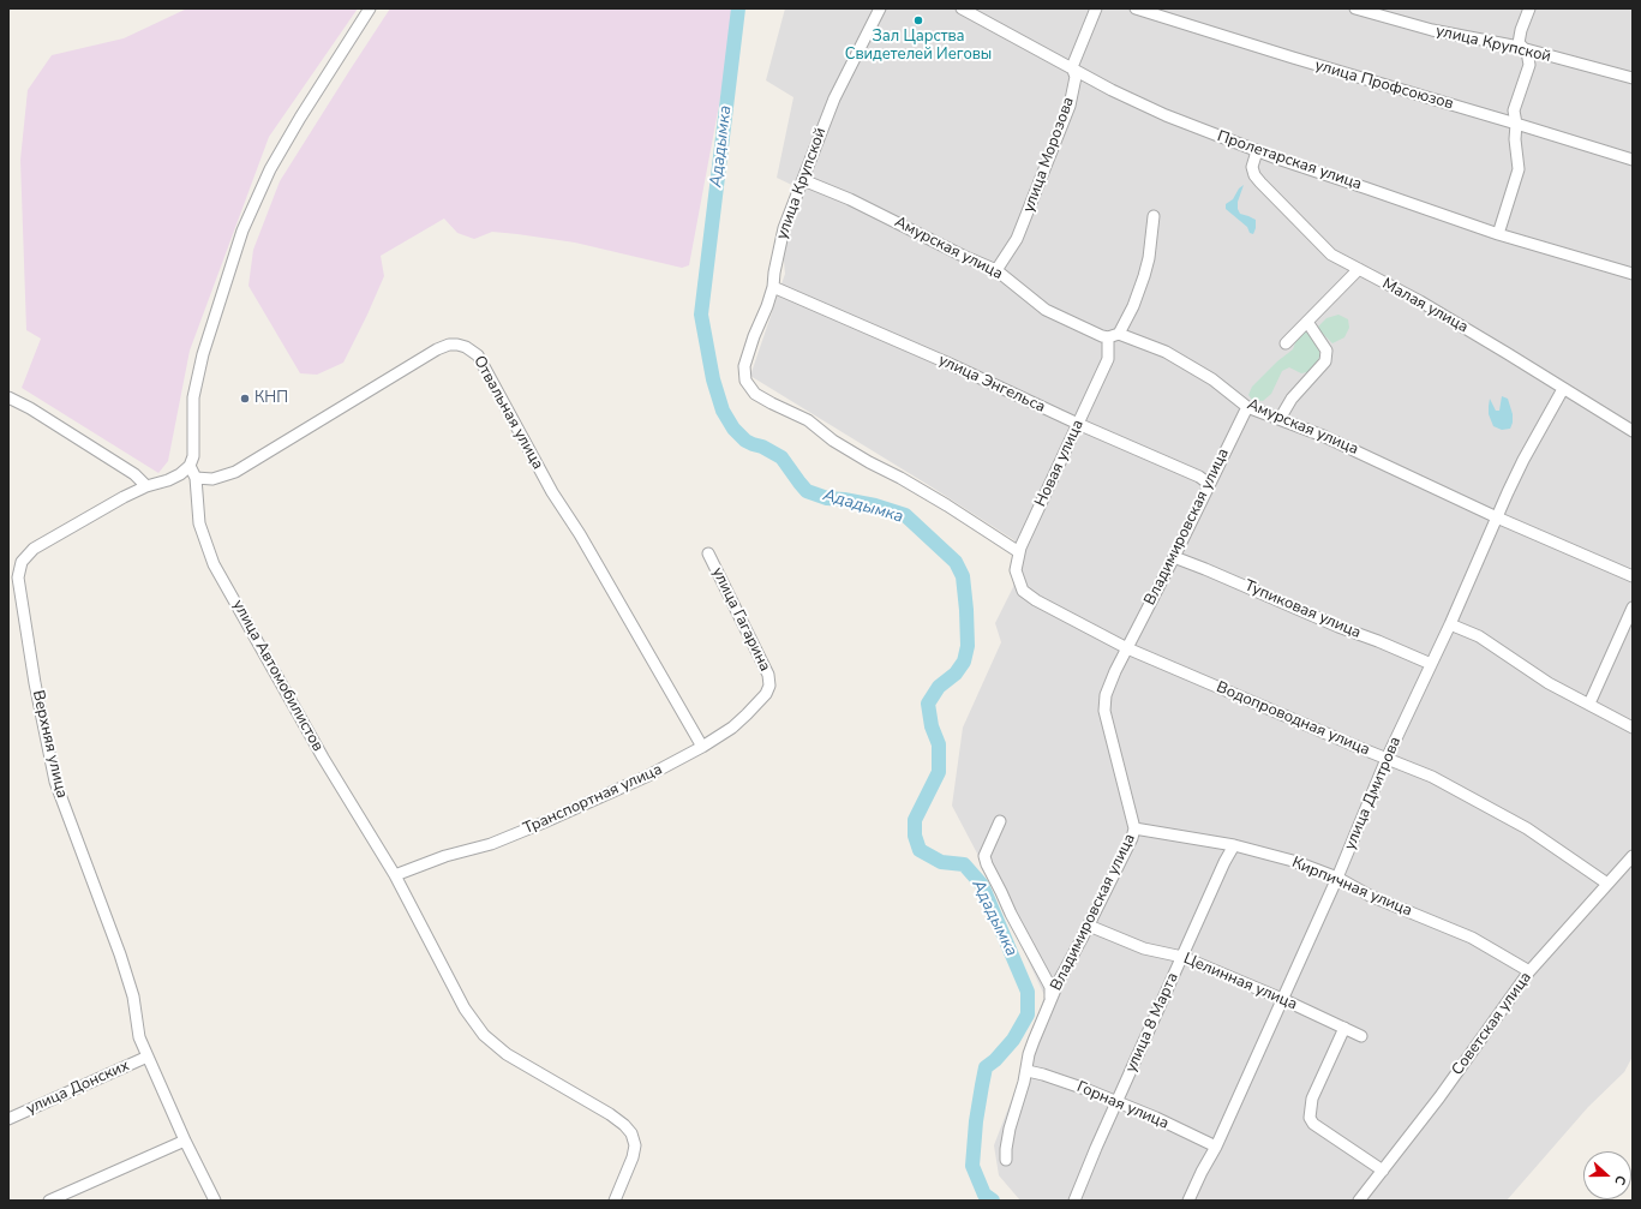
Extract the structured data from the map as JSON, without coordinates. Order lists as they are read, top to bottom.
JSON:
{
  "streets": {
    "street": [
      "улица Крупской",
      "улица Профсоюзов",
      "улица Морозова",
      "Пролетарская улица",
      "Амурская улица",
      "Малая улица",
      "улица Энгельса",
      "Отвальная улица",
      "Новая улица",
      "Владимировская улица",
      "Тупиковая улица",
      "улица Гагарина",
      "улица Автомобилистов",
      "Водопроводная улица",
      "Верхняя улица",
      "улица Дмитрова",
      "Транспортная улица",
      "Кирпичная улица",
      "Целинная улица",
      "улица 8 Марта",
      "Советская улица",
      "улица Донских",
      "Горная улица"
    ]
  },
  "crossings": [
    ["улица Крупской", "Амурская улица"],
    ["улица Крупской", "улица Энгельса"],
    ["улица Крупской", "Новая улица"],
    ["улица Морозова", "Пролетарская улица"],
    ["улица Морозова", "Амурская улица"],
    ["Пролетарская улица", "Малая улица"],
    ["Амурская улица", "Новая улица"],
    ["Амурская улица", "Владимировская улица"],
    ["Амурская улица", "улица Дмитрова"],
    ["Малая улица", "улица Дмитрова"],
    ["улица Энгельса", "Новая улица"],
    ["улица Энгельса", "Владимировская улица"],
    ["Отвальная улица", "улица Автомобилистов"],
    ["Отвальная улица", "Транспортная улица"],
    ["Новая улица", "Водопроводная улица"],
    ["Владимировская улица", "Тупиковая улица"],
    ["Владимировская улица", "Водопроводная улица"],
    ["Владимировская улица", "Кирпичная улица"],
    ["Владимировская улица", "Целинная улица"],
    ["Владимировская улица", "Горная улица"],
    ["Тупиковая улица", "улица Дмитрова"],
    ["улица Гагарина", "Транспортная улица"],
    ["улица Автомобилистов", "Верхняя улица"],
    ["улица Автомобилистов", "Транспортная улица"],
    ["Водопроводная улица", "улица Дмитрова"],
    ["Водопроводная улица", "Советская улица"],
    ["Верхняя улица", "улица Донских"],
    ["улица Дмитрова", "Кирпичная улица"],
    ["улица Дмитрова", "Целинная улица"],
    ["улица Дмитрова", "Горная улица"],
    ["Кирпичная улица", "улица 8 Марта"],
    ["Кирпичная улица", "Советская улица"],
    ["Целинная улица", "улица 8 Марта"],
    ["улица 8 Марта", "Горная улица"]
  ],
  "water": ["Ададымка"],
  "places": ["Зал Царства Свидетелей Иеговы", "КНП"],
  "north": "right"
}
